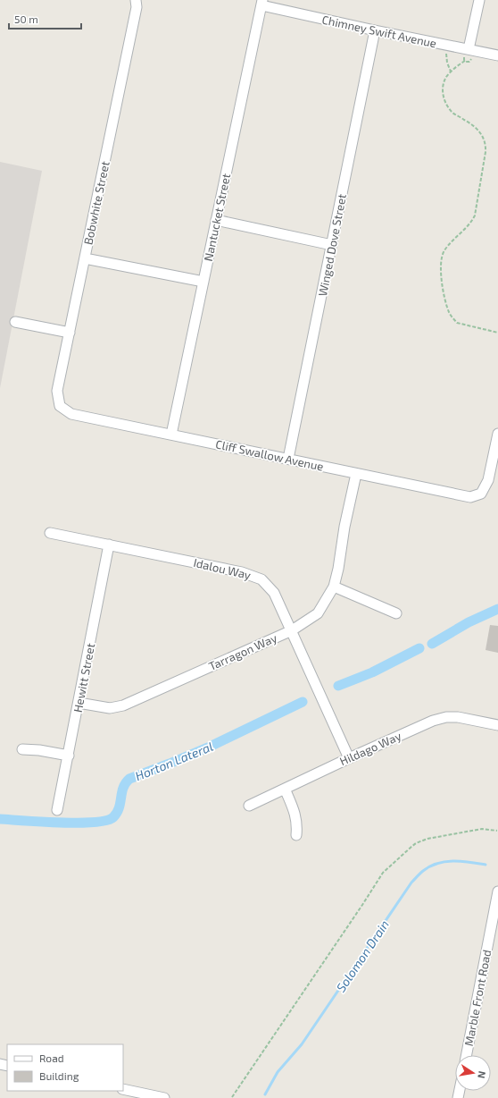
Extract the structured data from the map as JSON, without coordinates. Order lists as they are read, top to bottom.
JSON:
{
  "streets": {
    "street": [
      "Chimney Swift Avenue",
      "Bobwhite Street",
      "Nantucket Street",
      "Winged Dove Street",
      "Cliff Swallow Avenue",
      "Idalou Way",
      "Tarragon Way",
      "Hewitt Street",
      "Hildago Way",
      "Marble Front Road"
    ]
  },
  "crossings": [
    ["Chimney Swift Avenue", "Nantucket Street"],
    ["Chimney Swift Avenue", "Winged Dove Street"],
    ["Bobwhite Street", "Cliff Swallow Avenue"],
    ["Nantucket Street", "Cliff Swallow Avenue"],
    ["Winged Dove Street", "Cliff Swallow Avenue"],
    ["Cliff Swallow Avenue", "Tarragon Way"],
    ["Idalou Way", "Tarragon Way"],
    ["Idalou Way", "Hewitt Street"],
    ["Idalou Way", "Hildago Way"],
    ["Tarragon Way", "Hewitt Street"]
  ],
  "water": ["Horton Lateral", "Solomon Drain"],
  "legend": ["Road", "Building"],
  "scale_bar": "50 m",
  "north": "right"
}
